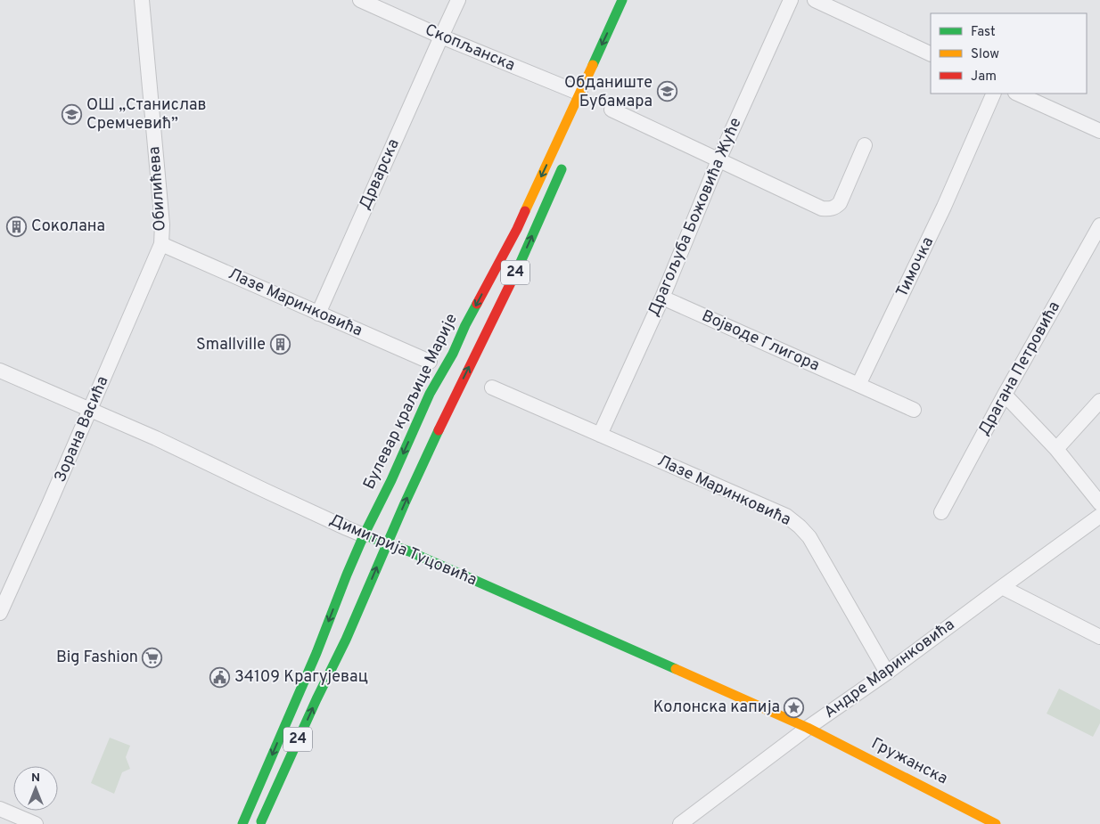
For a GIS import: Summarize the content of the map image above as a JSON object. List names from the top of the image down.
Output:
{
  "streets": {
    "main road": [
      "24",
      "Булевар краљице Марије",
      "Димитрија Туцовића",
      "Гружанска"
    ],
    "street": [
      "Скопљанска",
      "Дрварска",
      "Обилићева",
      "Драгољуба Божовића Жуће",
      "Тимочка",
      "Лазе Маринковића",
      "Војводе Глигора",
      "Драгана Петровића",
      "Зорана Васића",
      "Андре Маринковића"
    ]
  },
  "crossings": [
    ["Скопљанска", "Дрварска"],
    ["Скопљанска", "Булевар краљице Марије"],
    ["Дрварска", "Лазе Маринковића"],
    ["Обилићева", "Лазе Маринковића"],
    ["Обилићева", "Зорана Васића"],
    ["Драгољуба Божовића Жуће", "Лазе Маринковића"],
    ["Драгољуба Божовића Жуће", "Војводе Глигора"],
    ["Тимочка", "Војводе Глигора"],
    ["24", "Димитрија Туцовића"],
    ["Лазе Маринковића", "Зорана Васића"],
    ["Лазе Маринковића", "Андре Маринковића"],
    ["Булевар краљице Марије", "Димитрија Туцовића"],
    ["Зорана Васића", "Димитрија Туцовића"],
    ["Димитрија Туцовића", "Андре Маринковића"],
    ["Димитрија Туцовића", "Гружанска"],
    ["Андре Маринковића", "Гружанска"]
  ],
  "places": {
    "school or university": ["Обданиште Бубамара", "ОШ „Станислав Сремчевић”"],
    "building": ["Соколана", "Smallville"],
    "supermarket": ["Big Fashion"],
    "public building": ["34109 Крагујевац"],
    "place": ["Колонска капија"]
  },
  "legend": ["Fast", "Slow", "Jam"],
  "north": "top"
}
